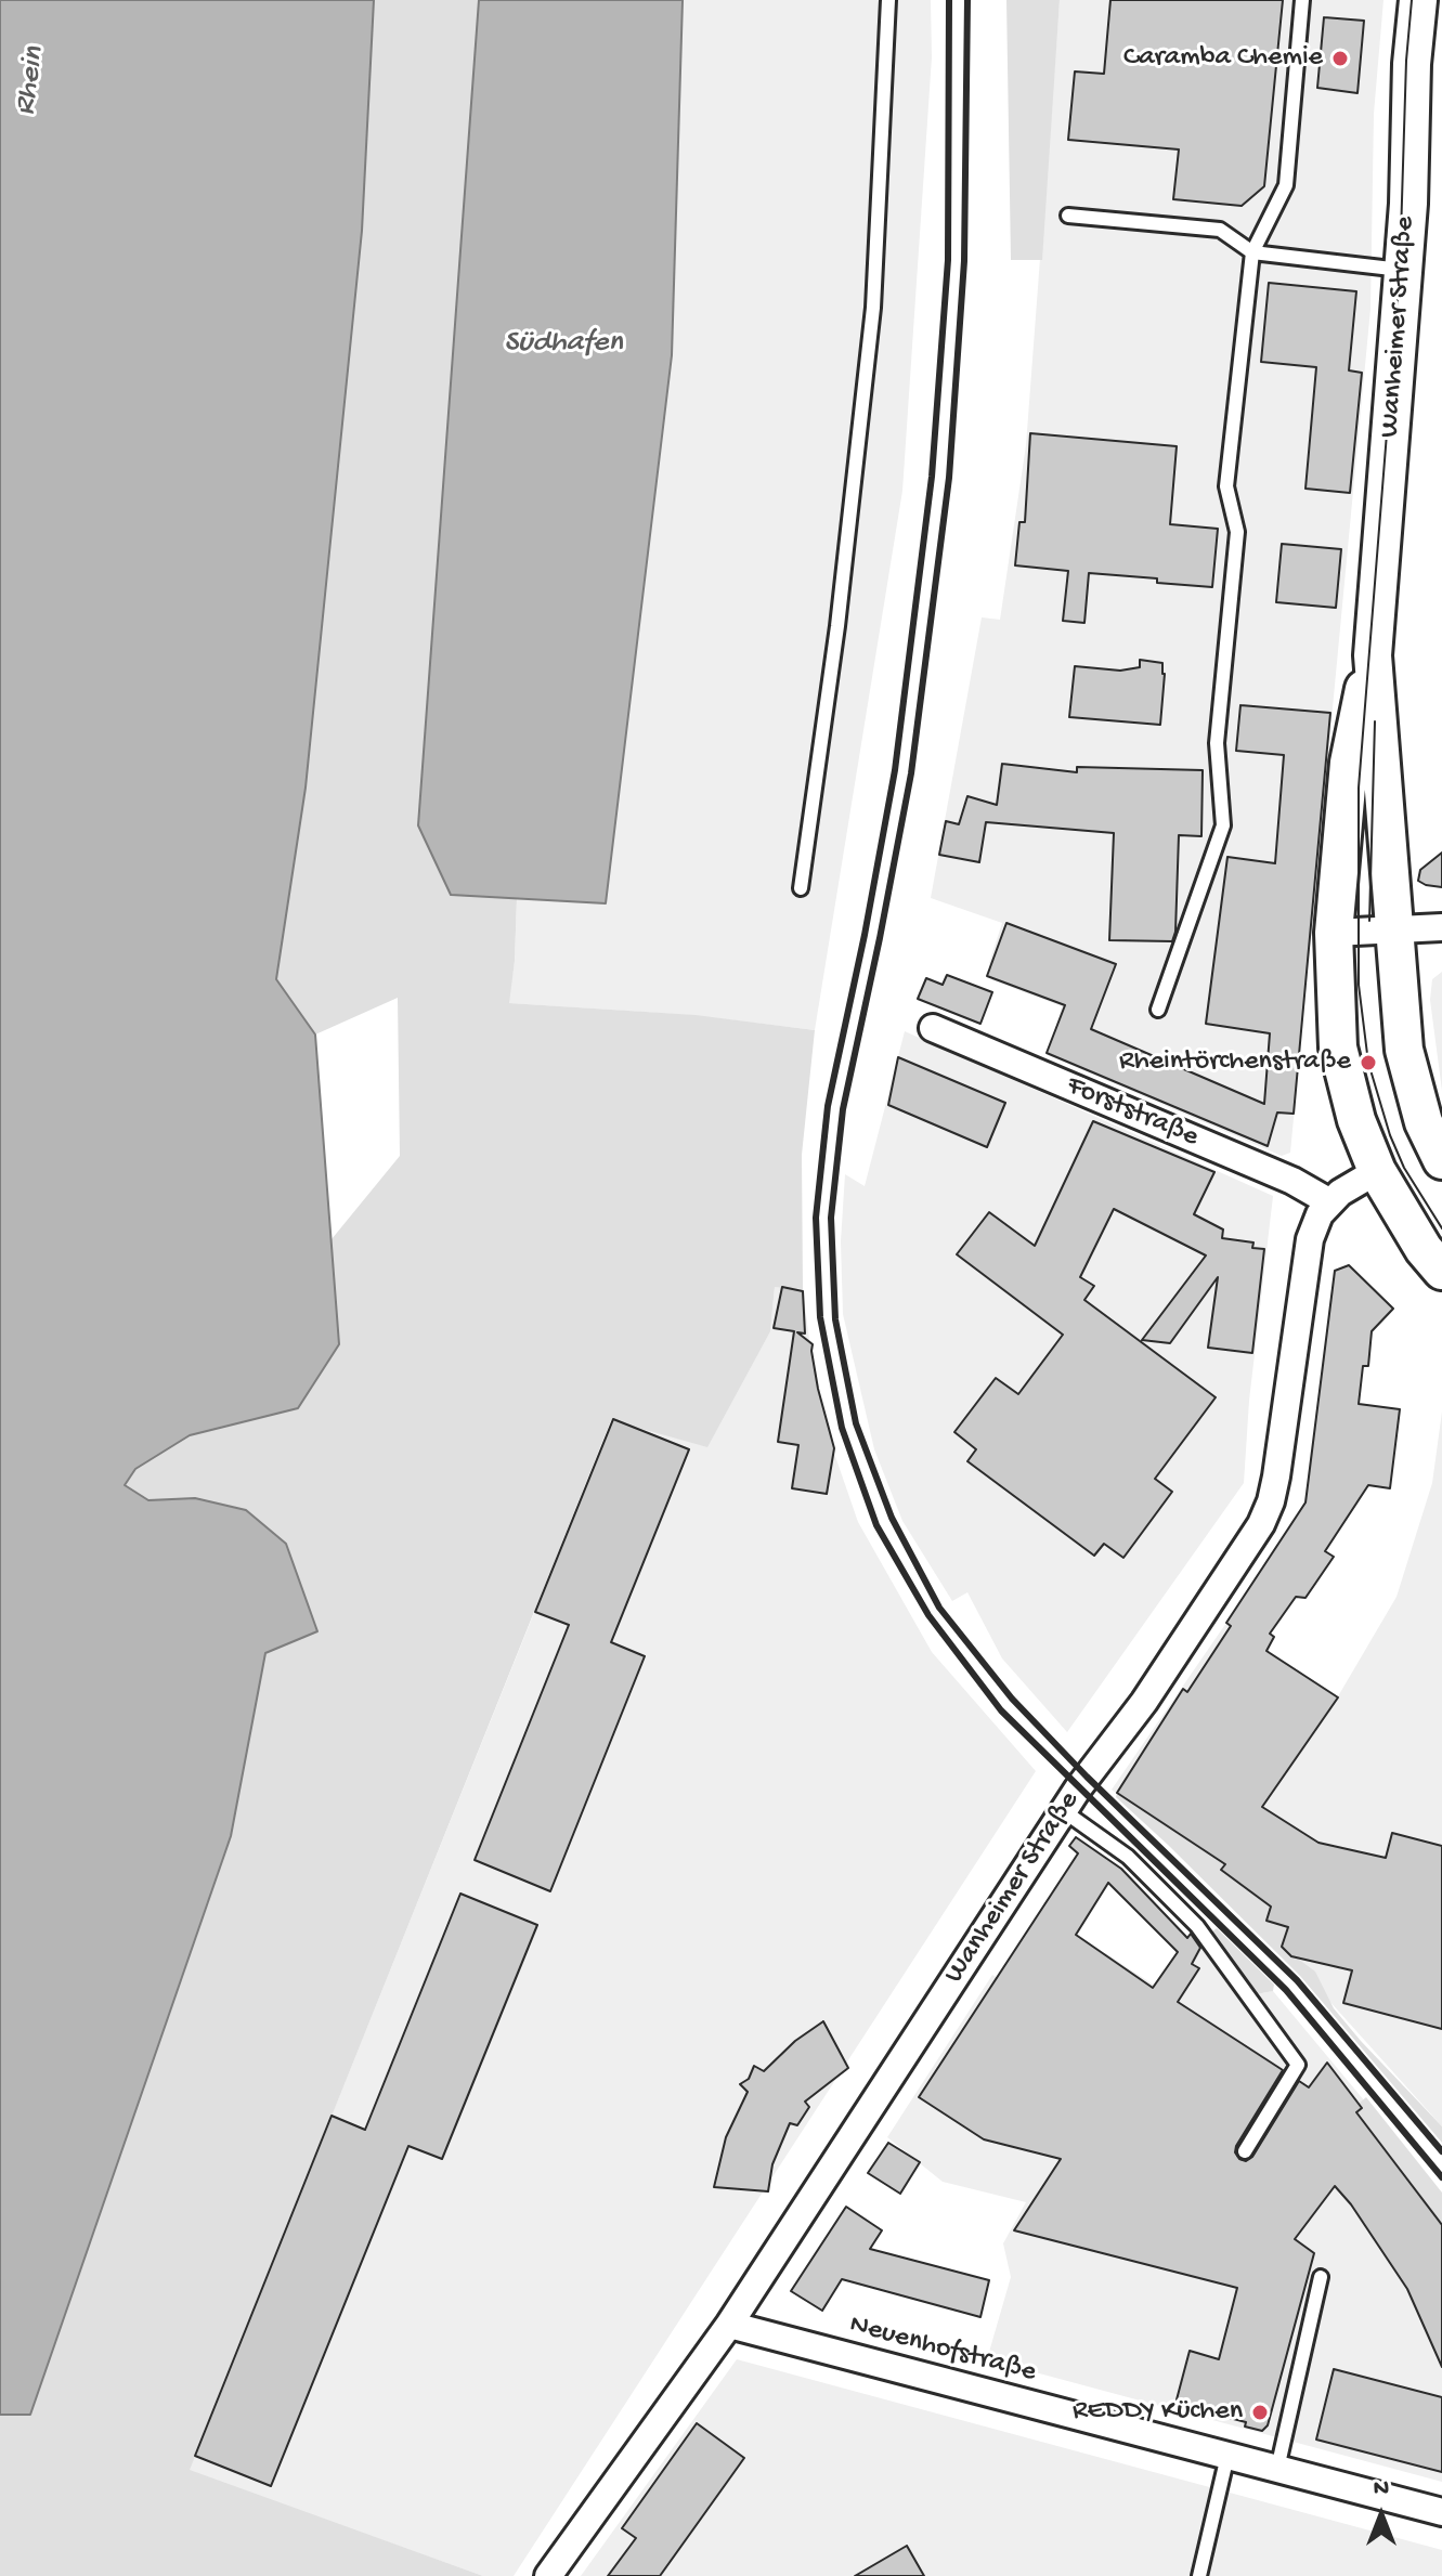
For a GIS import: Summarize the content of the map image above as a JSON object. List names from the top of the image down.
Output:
{
  "streets": {
    "street": ["Wanheimer Straße", "Forststraße", "Neuenhofstraße"]
  },
  "crossings": [
    ["Wanheimer Straße", "Forststraße"],
    ["Wanheimer Straße", "Neuenhofstraße"]
  ],
  "water": ["Rhein", "Südhafen"],
  "places": ["Caramba Chemie", "Rheintörchenstraße", "REDDY Küchen"],
  "north": "top"
}
